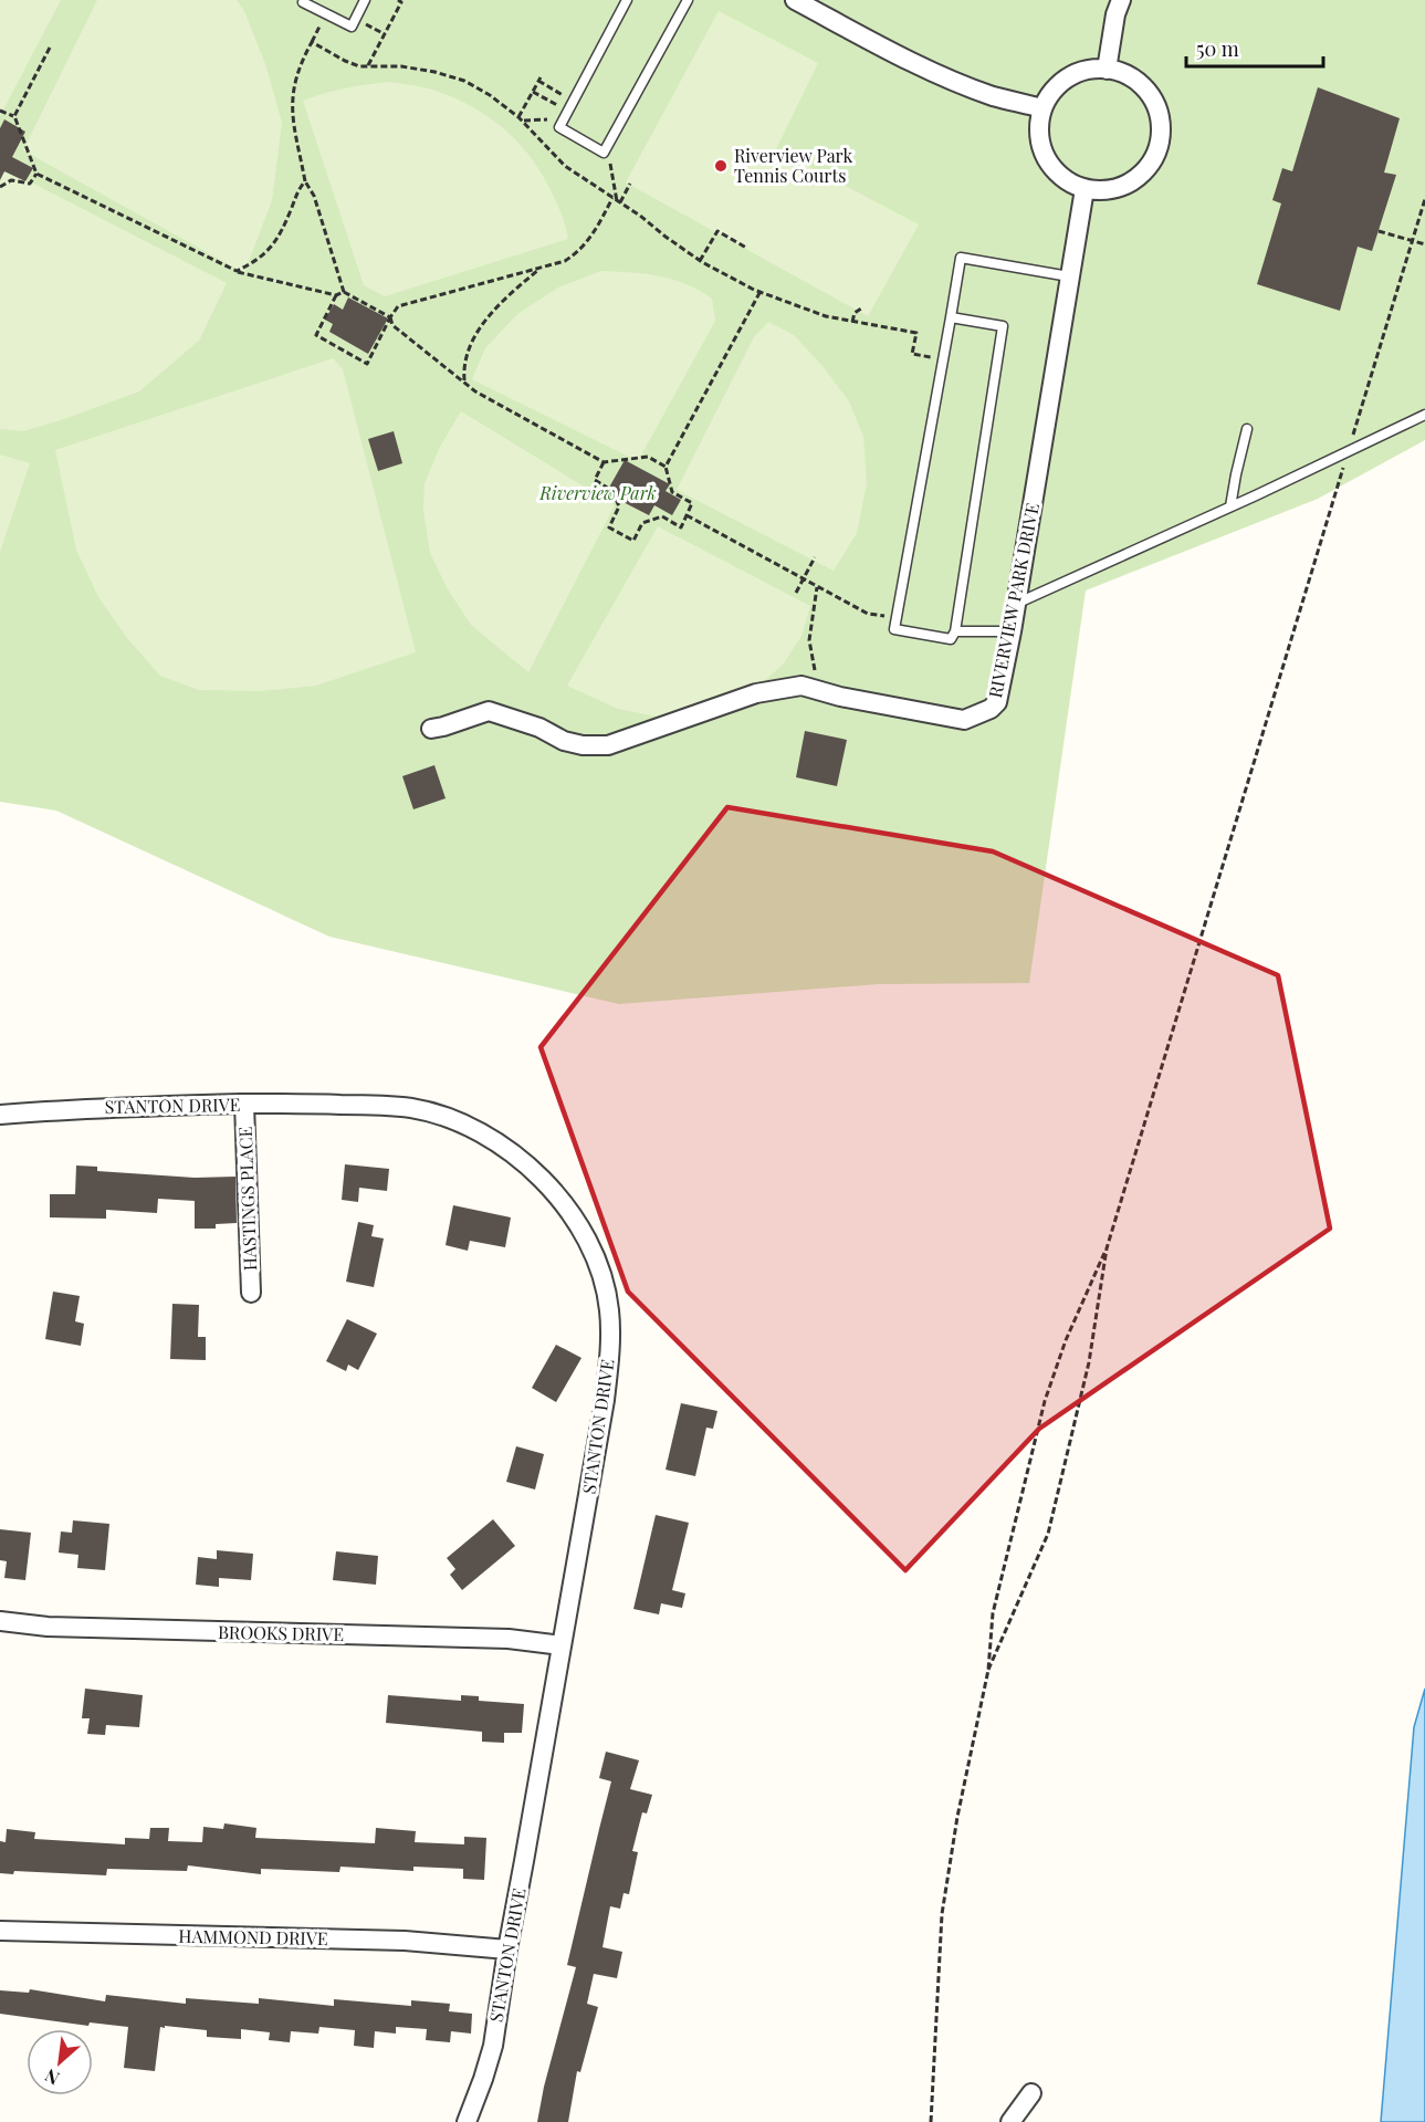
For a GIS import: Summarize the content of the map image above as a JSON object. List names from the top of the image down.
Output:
{
  "streets": {
    "street": [
      "RIVERVIEW PARK DRIVE",
      "STANTON DRIVE",
      "HASTINGS PLACE",
      "BROOKS DRIVE",
      "HAMMOND DRIVE"
    ]
  },
  "crossings": [
    ["STANTON DRIVE", "HASTINGS PLACE"],
    ["STANTON DRIVE", "BROOKS DRIVE"],
    ["STANTON DRIVE", "HAMMOND DRIVE"]
  ],
  "parks": ["Riverview Park"],
  "places": ["Riverview Park Tennis Courts"],
  "scale_bar": "50 m",
  "north": "bottom left"
}
